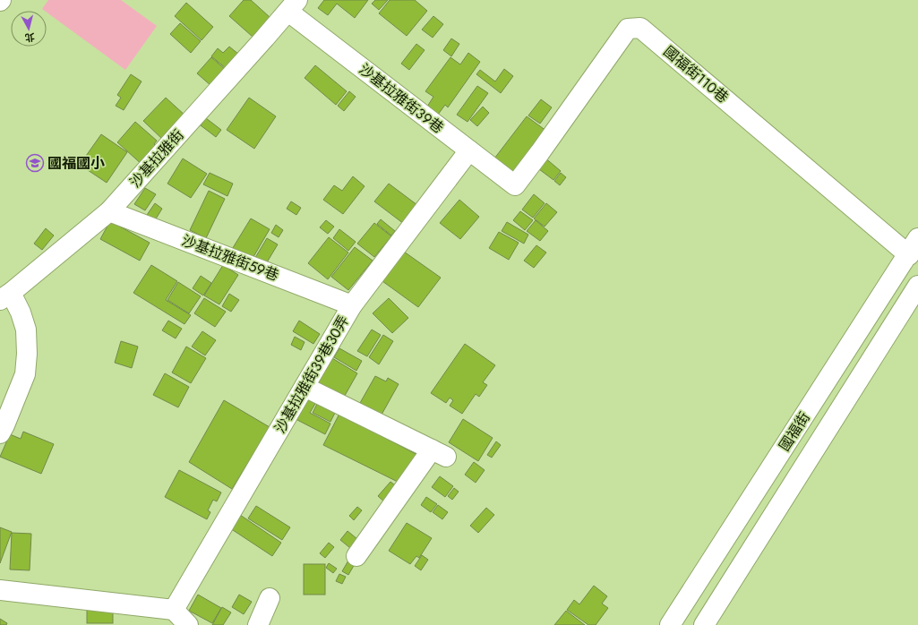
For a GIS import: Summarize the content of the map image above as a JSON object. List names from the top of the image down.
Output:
{
  "streets": {
    "street": [
      "國福街110巷",
      "沙基拉雅街39巷",
      "沙基拉雅街",
      "沙基拉雅街59巷",
      "沙基拉雅街39巷30弄",
      "國福街"
    ]
  },
  "crossings": [
    ["國福街110巷", "沙基拉雅街39巷"],
    ["國福街110巷", "國福街"],
    ["沙基拉雅街39巷", "沙基拉雅街"],
    ["沙基拉雅街39巷", "沙基拉雅街39巷30弄"],
    ["沙基拉雅街", "沙基拉雅街59巷"],
    ["沙基拉雅街59巷", "沙基拉雅街39巷30弄"]
  ],
  "places": {
    "school or university": ["國福國小"]
  },
  "north": "bottom"
}
